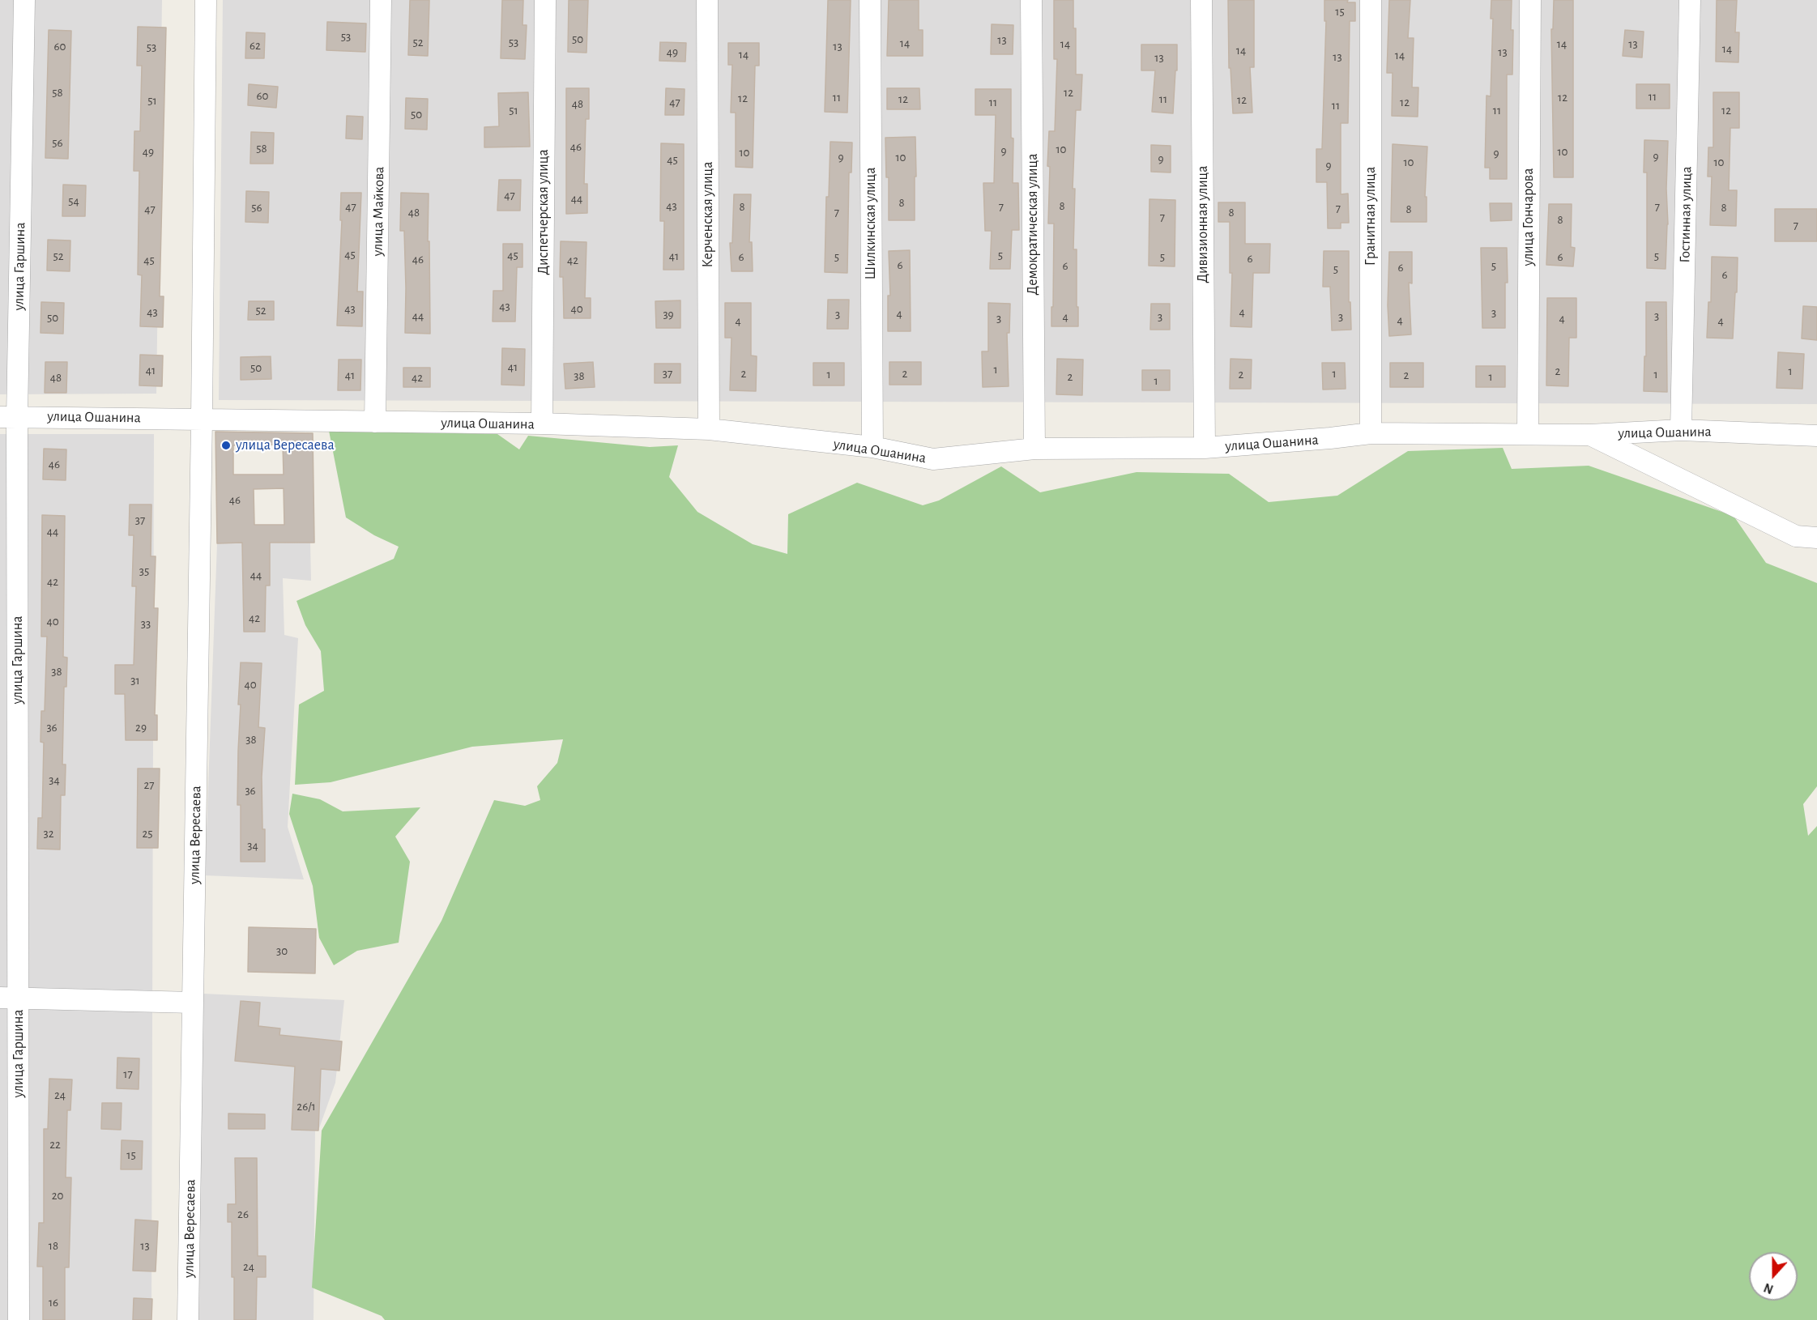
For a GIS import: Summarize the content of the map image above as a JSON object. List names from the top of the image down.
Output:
{
  "streets": {
    "street": [
      "улица Майкова",
      "Диспетчерская улица",
      "Керченская улица",
      "Гостинная улица",
      "Гранитная улица",
      "улица Гончарова",
      "Шилкинская улица",
      "Демократическая улица",
      "Дивизионная улица",
      "улица Гаршина",
      "улица Ошанина",
      "улица Вересаева"
    ]
  },
  "crossings": [
    ["улица Майкова", "улица Ошанина"],
    ["Диспетчерская улица", "улица Ошанина"],
    ["Керченская улица", "улица Ошанина"],
    ["Гостинная улица", "улица Ошанина"],
    ["Гранитная улица", "улица Ошанина"],
    ["улица Гончарова", "улица Ошанина"],
    ["Шилкинская улица", "улица Ошанина"],
    ["Демократическая улица", "улица Ошанина"],
    ["Дивизионная улица", "улица Ошанина"],
    ["улица Гаршина", "улица Ошанина"],
    ["улица Ошанина", "улица Вересаева"]
  ],
  "places": ["улица Вересаева"],
  "house_numbers": [
    "15",
    "53",
    "50",
    "13",
    "52",
    "53",
    "14",
    "14",
    "14",
    "13",
    "62",
    "60",
    "13",
    "53",
    "14",
    "14",
    "49",
    "13",
    "14",
    "14",
    "13",
    "13",
    "58",
    "12",
    "60",
    "11",
    "11",
    "12",
    "12",
    "12",
    "11",
    "12",
    "51",
    "47",
    "11",
    "12",
    "48",
    "11",
    "51",
    "11",
    "12",
    "50",
    "56",
    "46",
    "58",
    "10",
    "9",
    "49",
    "10",
    "10",
    "9",
    "9",
    "9",
    "10",
    "9",
    "45",
    "10",
    "10",
    "9",
    "47",
    "44",
    "54",
    "8",
    "43",
    "8",
    "47",
    "8",
    "7",
    "7",
    "56",
    "8",
    "7",
    "47",
    "8",
    "48",
    "7",
    "8",
    "7",
    "8",
    "7",
    "45",
    "45",
    "5",
    "52",
    "41",
    "5",
    "6",
    "5",
    "5",
    "6",
    "6",
    "46",
    "45",
    "42",
    "6",
    "6",
    "5",
    "6",
    "5",
    "6",
    "43",
    "43",
    "40",
    "52",
    "43",
    "4",
    "3",
    "4",
    "39",
    "3",
    "44",
    "3",
    "4",
    "3",
    "3",
    "50",
    "3",
    "4",
    "4",
    "4",
    "4",
    "41",
    "50",
    "1",
    "41",
    "2",
    "1",
    "37",
    "2",
    "2",
    "1",
    "1",
    "2",
    "1",
    "41",
    "2",
    "38",
    "2",
    "1",
    "48",
    "42",
    "1",
    "46",
    "46",
    "37",
    "44",
    "35",
    "44",
    "42",
    "42",
    "40",
    "33",
    "38",
    "31",
    "40",
    "36",
    "29",
    "38",
    "34",
    "27",
    "36",
    "32",
    "25",
    "34",
    "30",
    "17",
    "24",
    "26/1",
    "22",
    "15",
    "20",
    "26",
    "18",
    "13",
    "24",
    "16"
  ],
  "north": "bottom"
}
